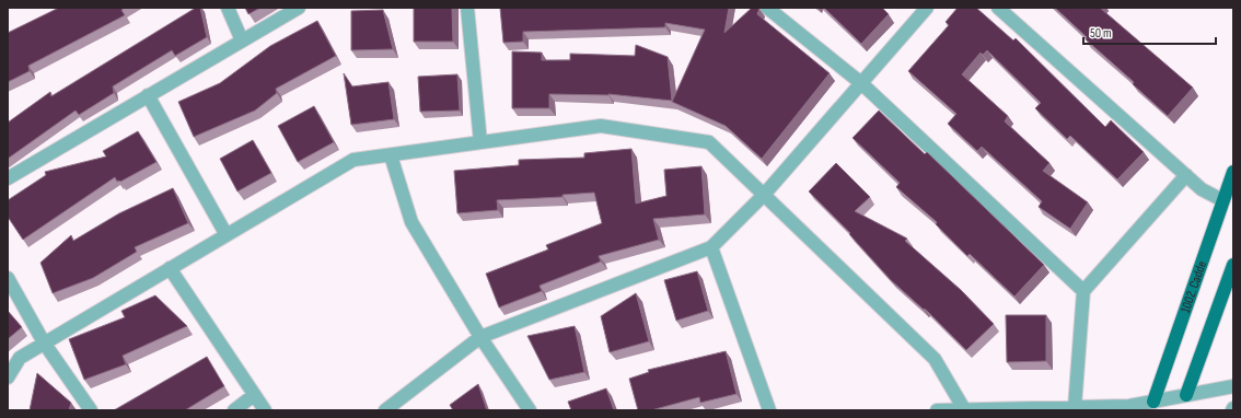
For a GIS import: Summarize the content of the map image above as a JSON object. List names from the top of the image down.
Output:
{
  "streets": {
    "main road": ["1002. Cadde"]
  },
  "scale_bar": "50 m"
}
